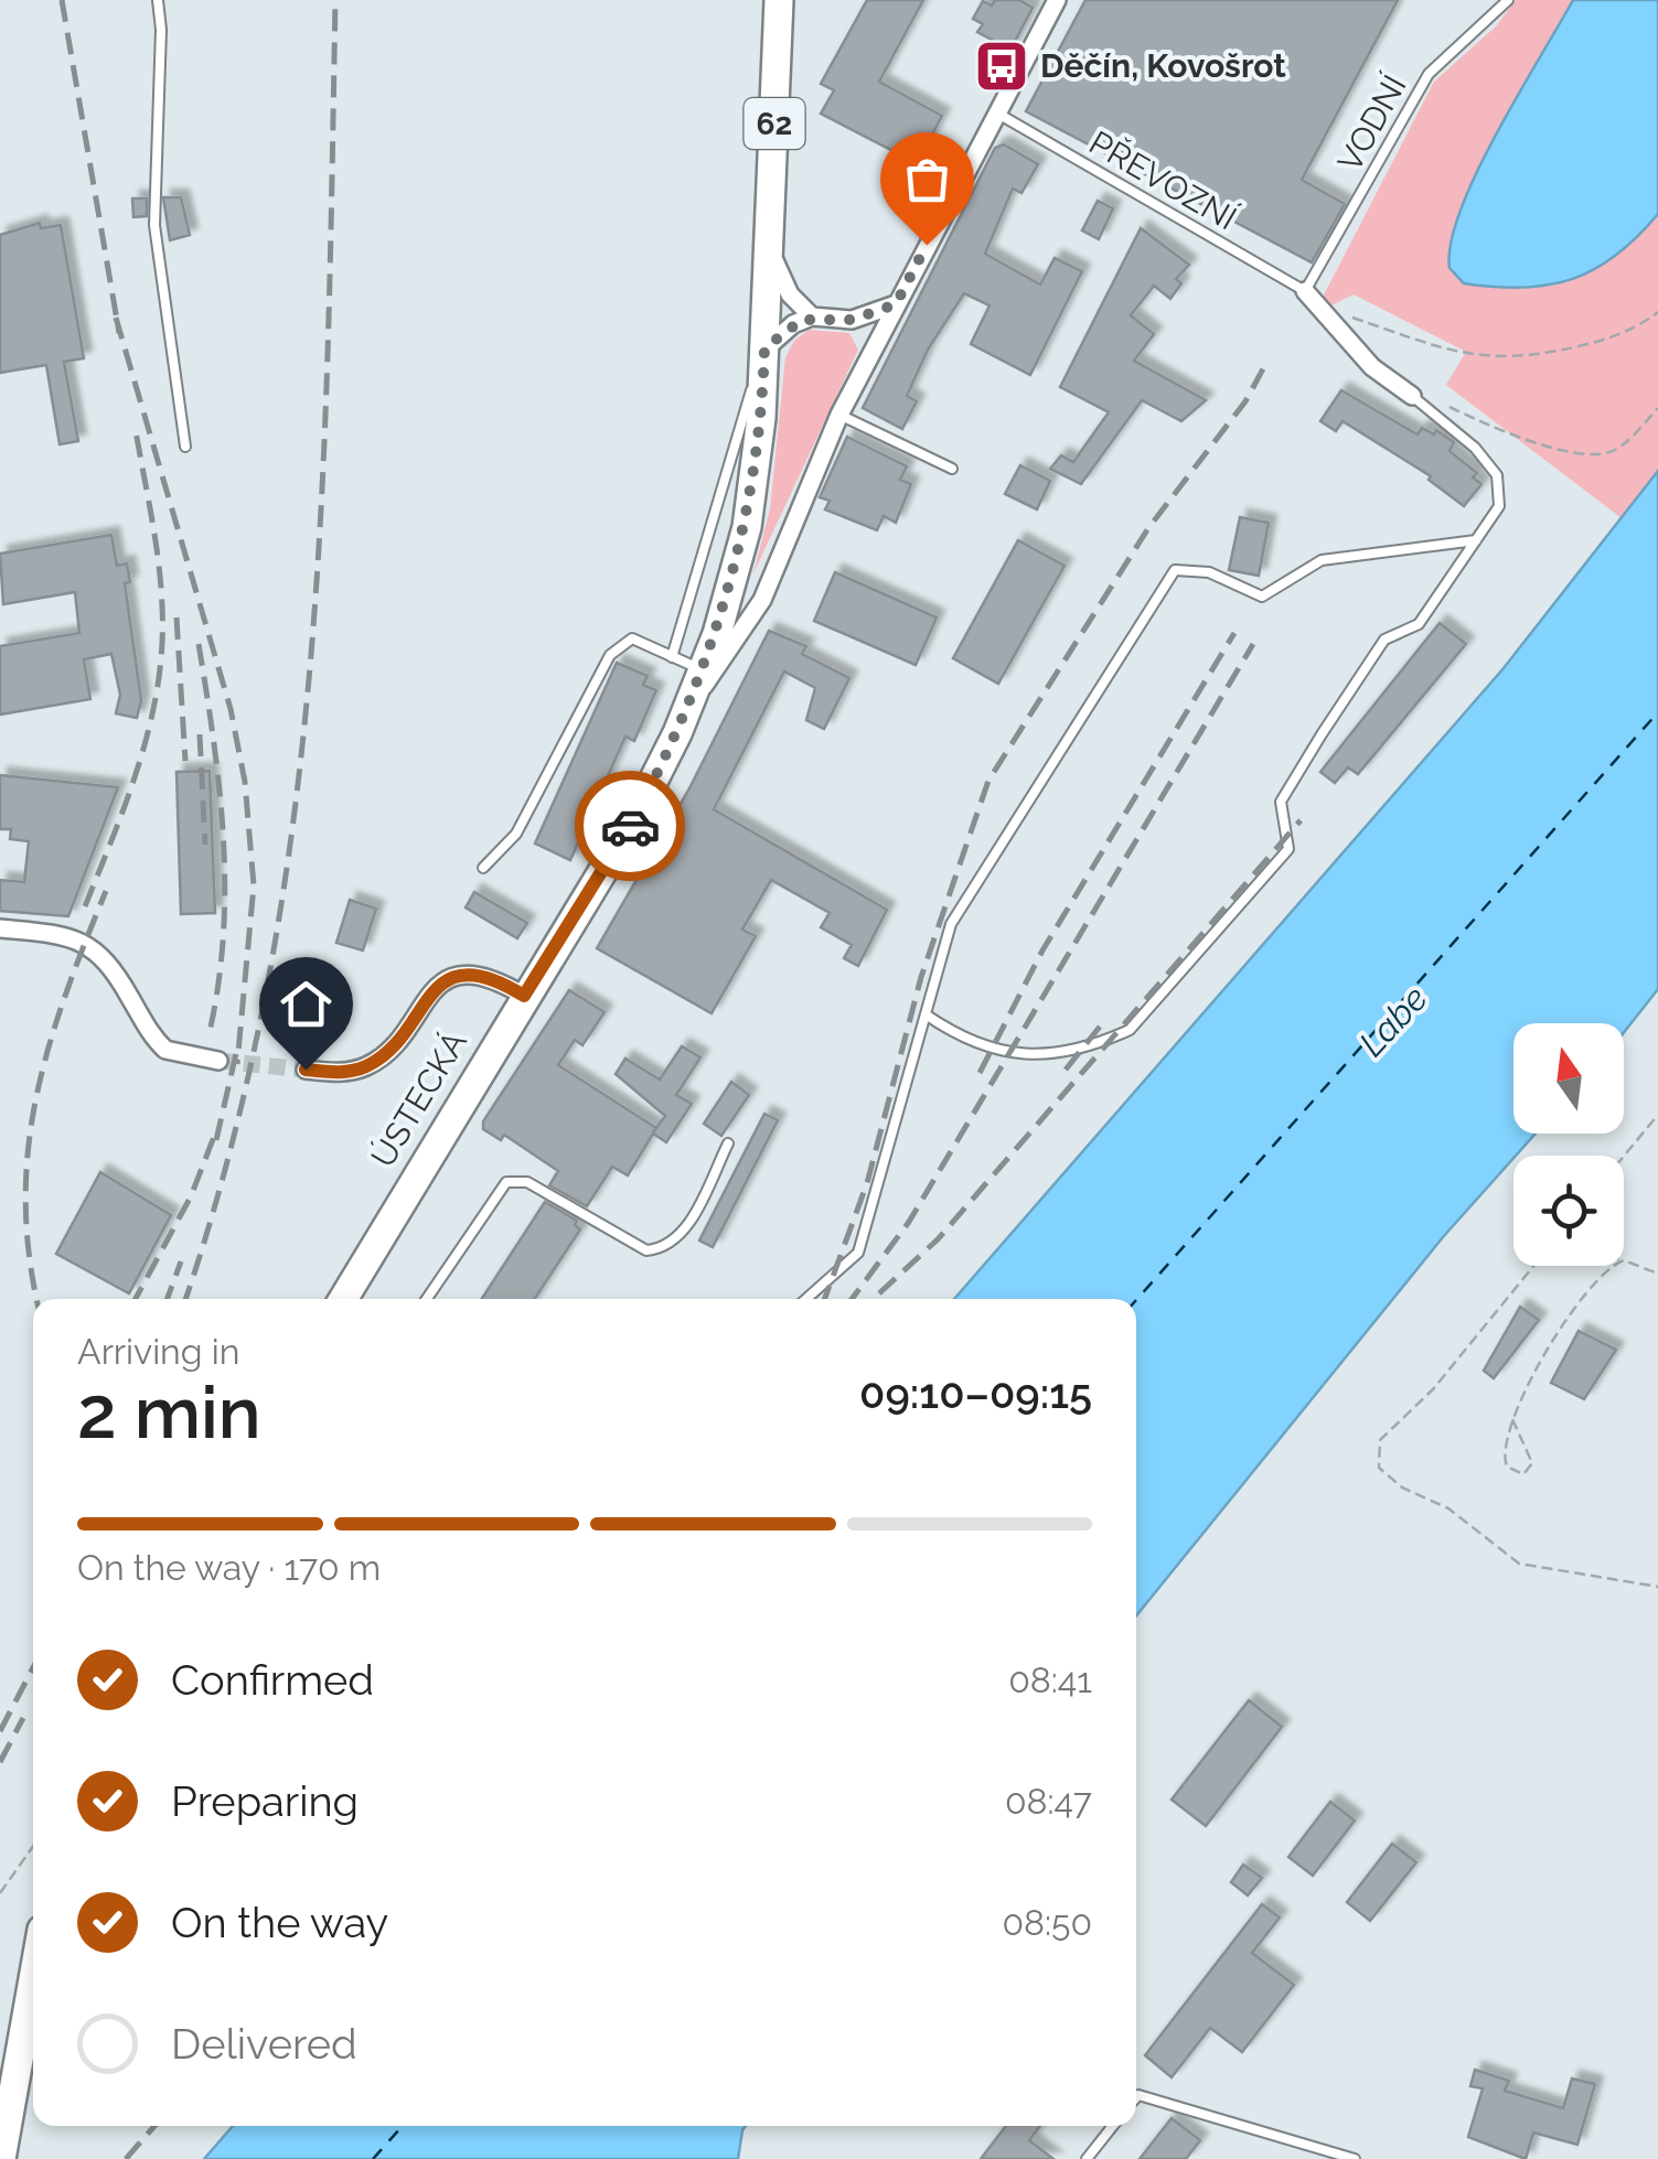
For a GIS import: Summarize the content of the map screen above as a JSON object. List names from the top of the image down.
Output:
{
  "streets": {
    "main road": ["62", "ÚSTECKÁ"],
    "lane": ["VODNÍ", "PŘEVOZNÍ"]
  },
  "crossings": [
    ["62", "ÚSTECKÁ"],
    ["VODNÍ", "PŘEVOZNÍ"],
    ["PŘEVOZNÍ", "ÚSTECKÁ"]
  ],
  "water": ["Labe"],
  "places": {
    "bus stop": ["Děčín, Kovošrot"]
  },
  "north": "top",
  "page": {
    "heading": ["2 min", "Arriving in", "09:10–09:15"],
    "bar": "On the way · 170 m",
    "list": [
      ["Confirmed", "08:41"],
      ["Preparing", "08:47"],
      ["On the way", "08:50"],
      "Delivered"
    ]
  }
}
